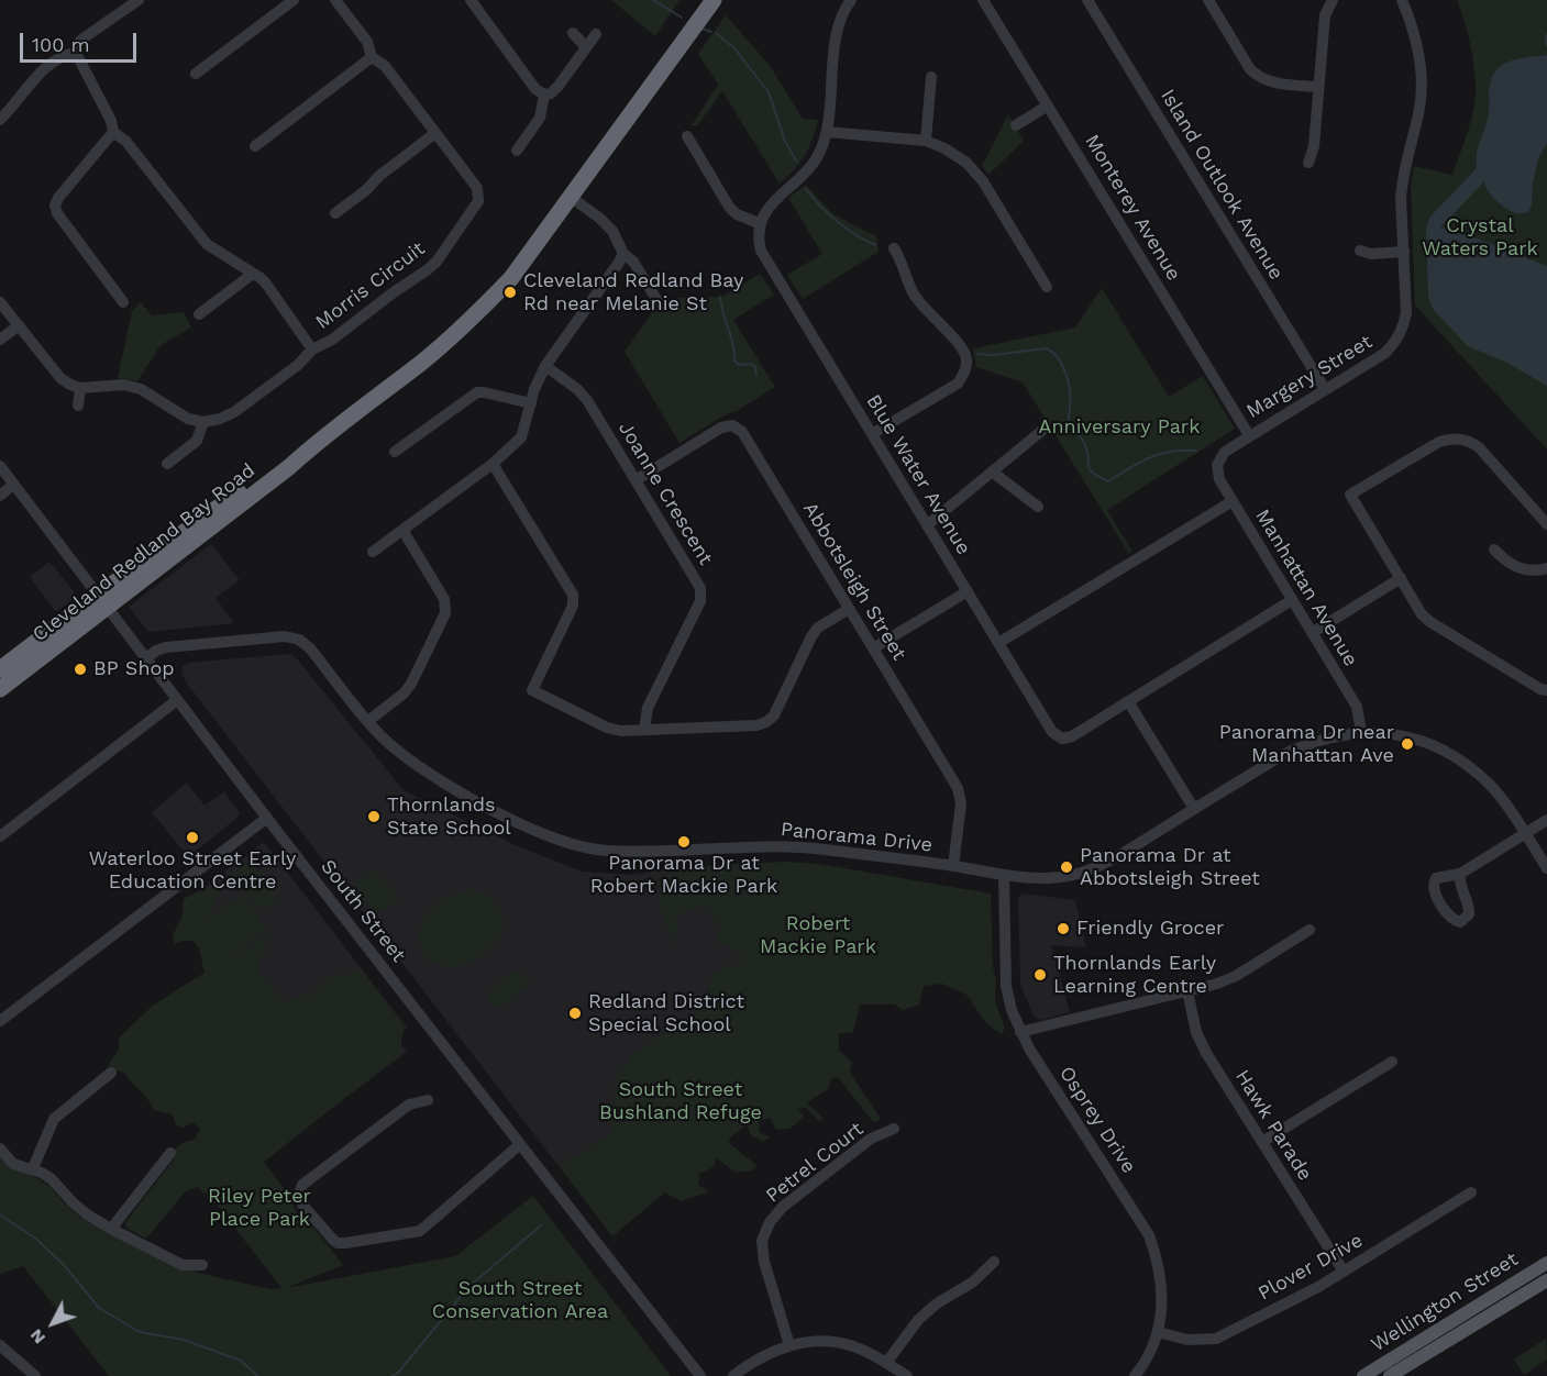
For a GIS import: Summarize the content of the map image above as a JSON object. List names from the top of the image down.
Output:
{
  "streets": {
    "highway": ["Cleveland Redland Bay Road"],
    "main road": ["Wellington Street"],
    "street": [
      "Island Outlook Avenue",
      "Monterey Avenue",
      "Morris Circuit",
      "Margery Street",
      "Blue Water Avenue",
      "Joanne Crescent",
      "Abbotsleigh Street",
      "Manhattan Avenue",
      "Panorama Drive",
      "South Street",
      "Osprey Drive",
      "Hawk Parade",
      "Petrel Court",
      "Plover Drive"
    ]
  },
  "crossings": [
    ["Island Outlook Avenue", "Margery Street"],
    ["Monterey Avenue", "Margery Street"],
    ["Margery Street", "Manhattan Avenue"],
    ["Joanne Crescent", "Abbotsleigh Street"],
    ["Cleveland Redland Bay Road", "South Street"],
    ["Abbotsleigh Street", "Panorama Drive"],
    ["Manhattan Avenue", "Panorama Drive"],
    ["Panorama Drive", "South Street"],
    ["Panorama Drive", "Osprey Drive"],
    ["Osprey Drive", "Plover Drive"],
    ["Hawk Parade", "Plover Drive"]
  ],
  "parks": [
    "Crystal Waters Park",
    "Anniversary Park",
    "Robert Mackie Park",
    "South Street Bushland Refuge",
    "Riley Peter Place Park",
    "South Street Conservation Area"
  ],
  "places": [
    "Cleveland Redland Bay Rd near Melanie St",
    "BP Shop",
    "Panorama Dr near Manhattan Ave",
    "Thornlands State School",
    "Waterloo Street Early Education Centre",
    "Panorama Dr at Robert Mackie Park",
    "Panorama Dr at Abbotsleigh Street",
    "Friendly Grocer",
    "Thornlands Early Learning Centre",
    "Redland District Special School"
  ],
  "scale_bar": "100 m",
  "north": "bottom left"
}
